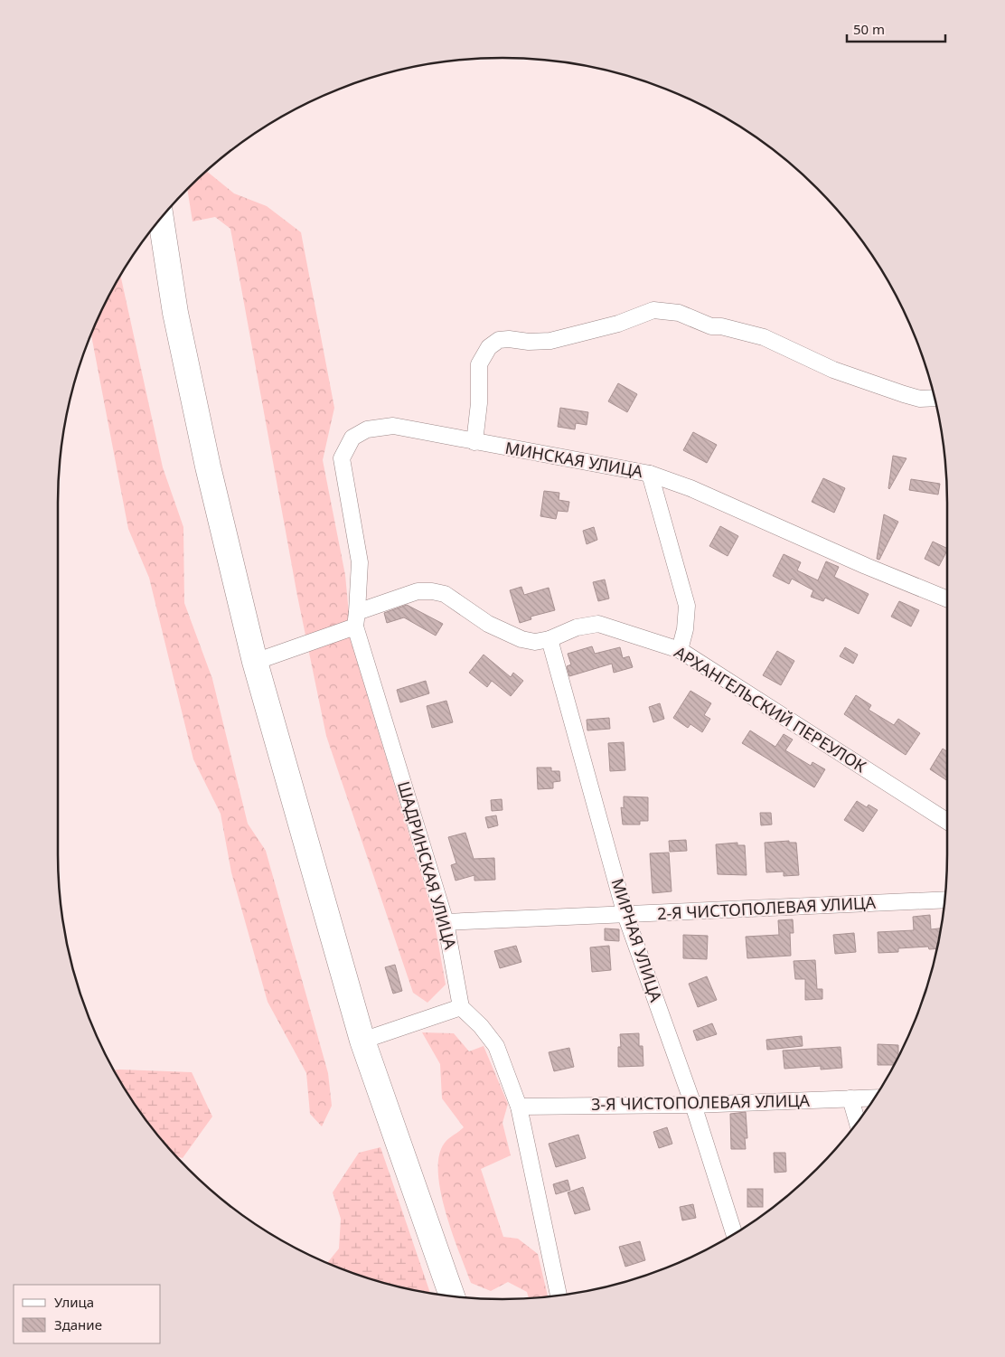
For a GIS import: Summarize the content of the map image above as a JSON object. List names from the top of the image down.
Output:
{
  "streets": {
    "street": [
      "МИНСКАЯ УЛИЦА",
      "АРХАНГЕЛЬСКИЙ ПЕРЕУЛОК",
      "ШАДРИНСКАЯ УЛИЦА",
      "2-Я ЧИСТОПОЛЕВАЯ УЛИЦА",
      "МИРНАЯ УЛИЦА",
      "3-Я ЧИСТОПОЛЕВАЯ УЛИЦА"
    ]
  },
  "crossings": [
    ["МИНСКАЯ УЛИЦА", "ШАДРИНСКАЯ УЛИЦА"],
    ["АРХАНГЕЛЬСКИЙ ПЕРЕУЛОК", "МИРНАЯ УЛИЦА"],
    ["ШАДРИНСКАЯ УЛИЦА", "2-Я ЧИСТОПОЛЕВАЯ УЛИЦА"],
    ["2-Я ЧИСТОПОЛЕВАЯ УЛИЦА", "МИРНАЯ УЛИЦА"],
    ["МИРНАЯ УЛИЦА", "3-Я ЧИСТОПОЛЕВАЯ УЛИЦА"]
  ],
  "legend": ["Улица", "Здание"],
  "scale_bar": "50 m"
}
